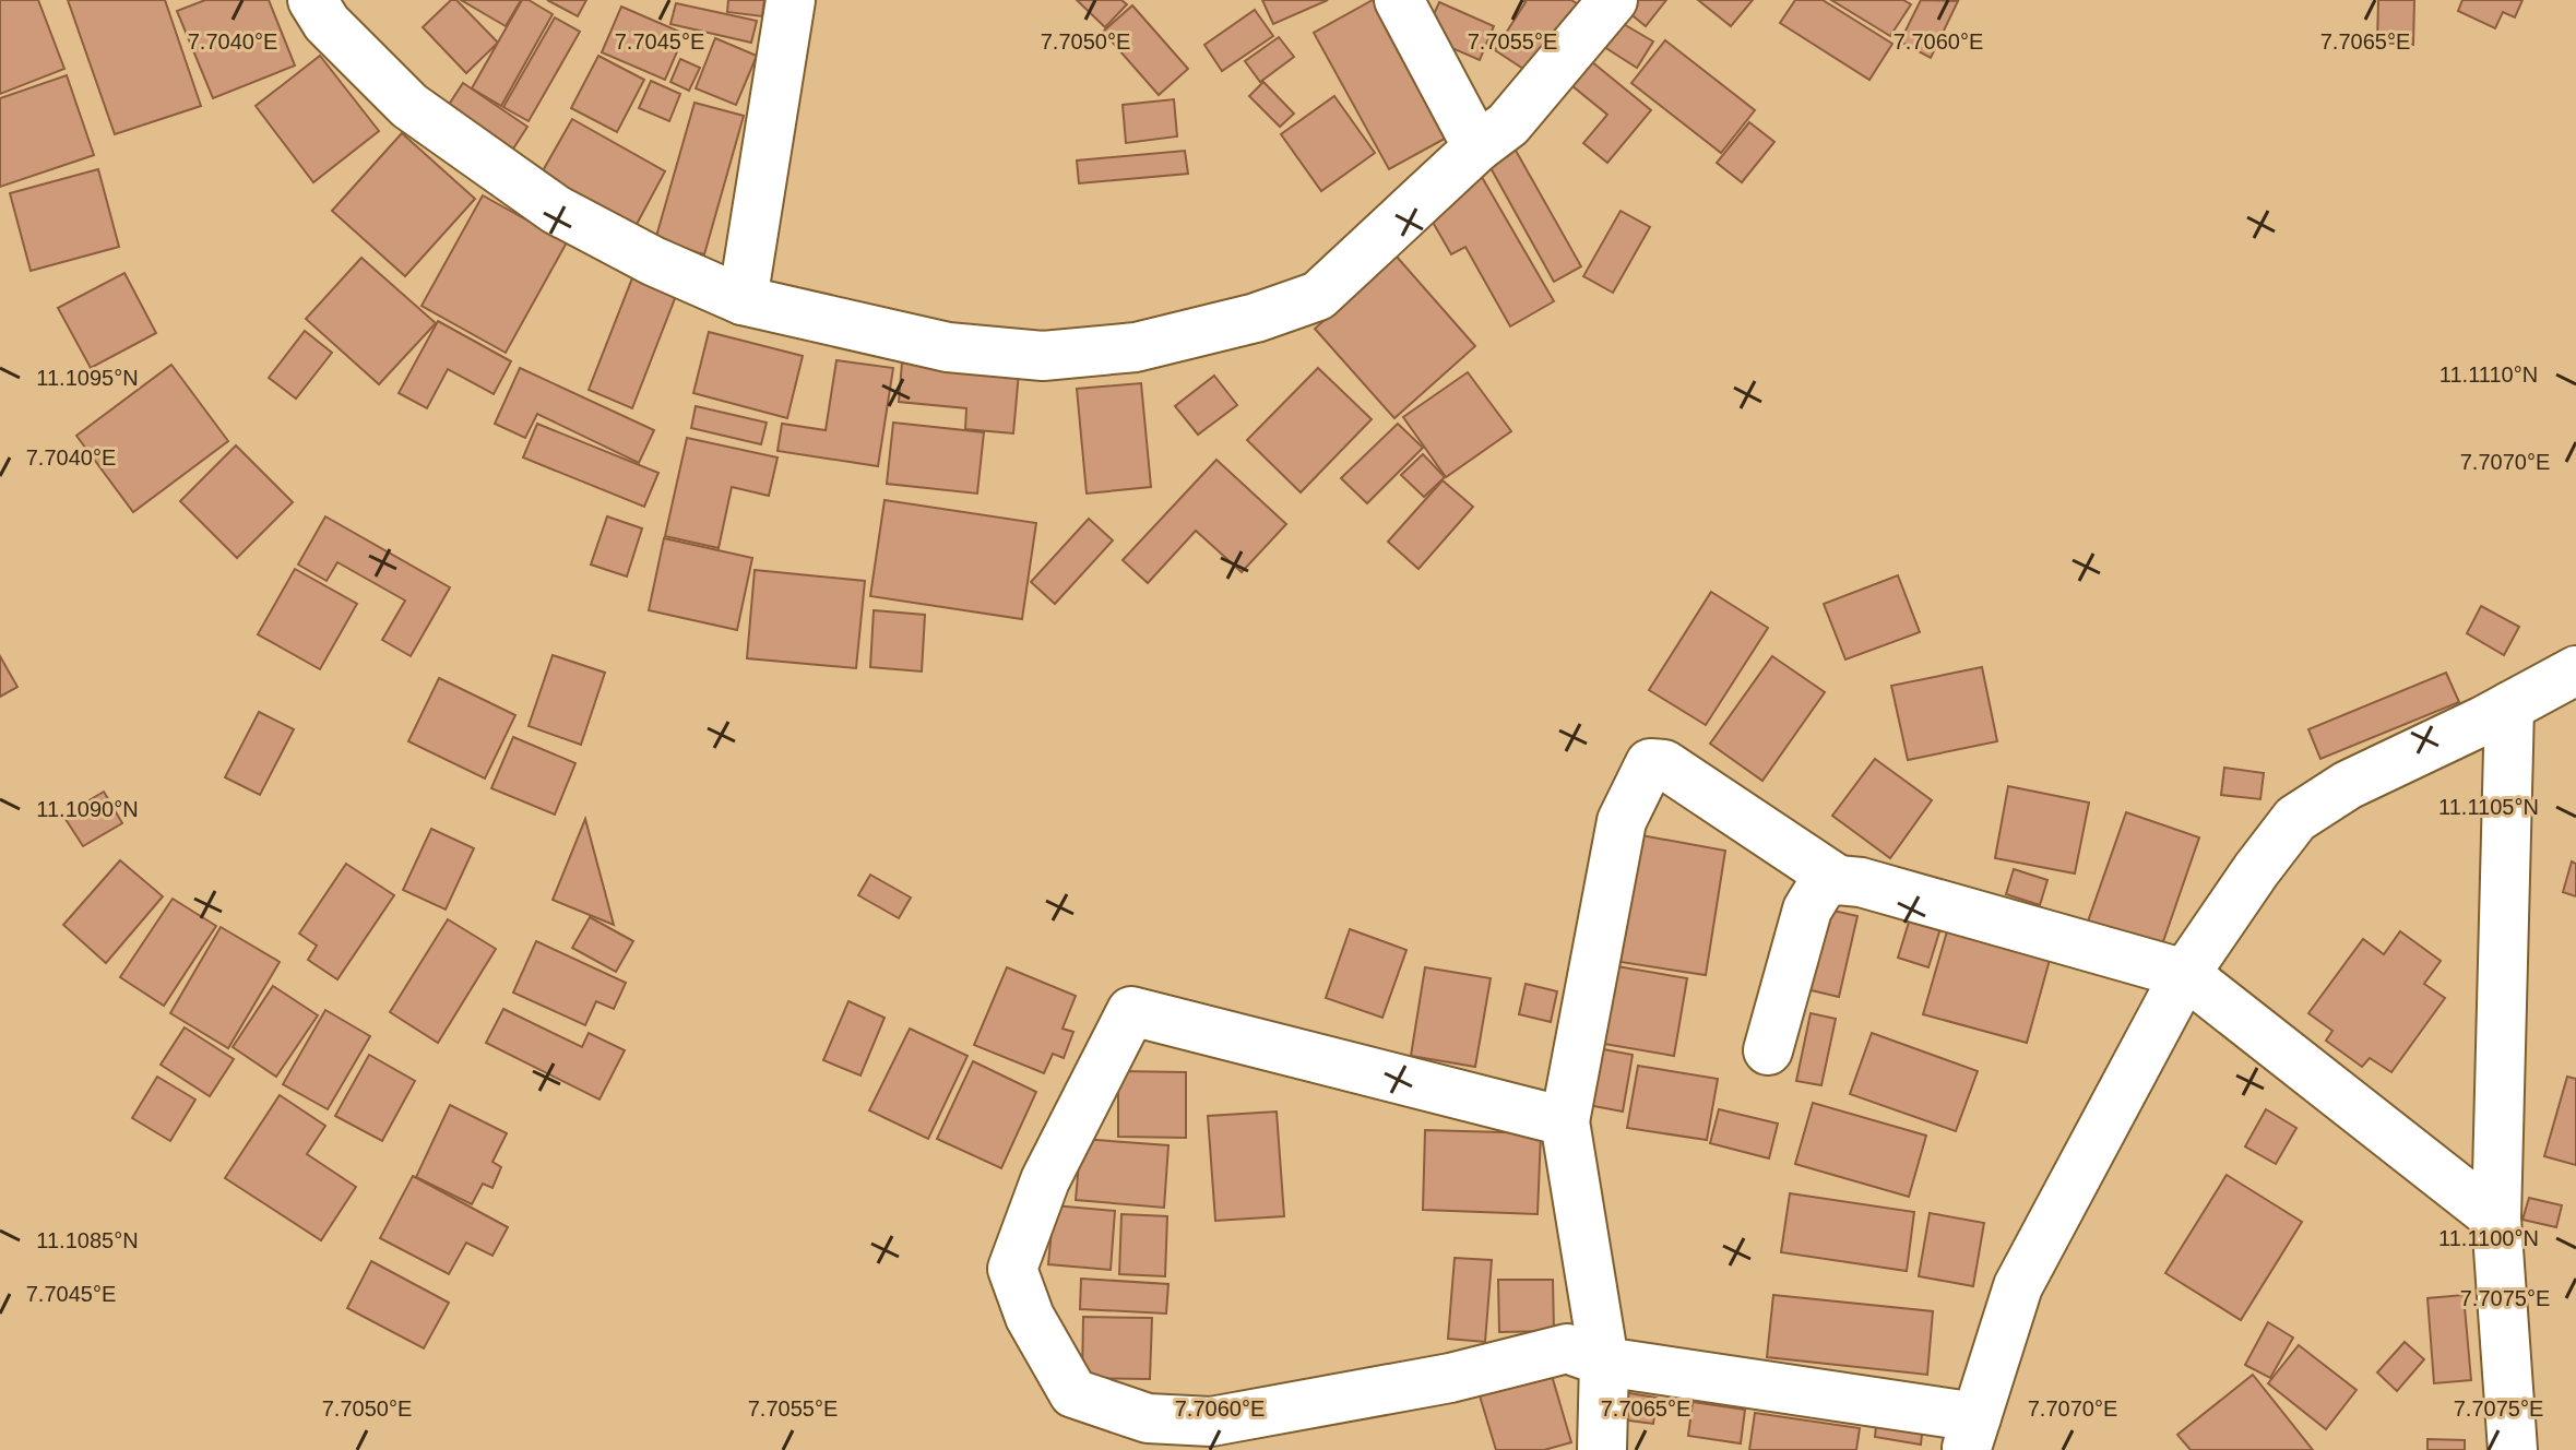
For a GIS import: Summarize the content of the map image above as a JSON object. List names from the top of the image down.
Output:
{
  "coordinates": [
    "7.7040°E",
    "7.7045°E",
    "7.7050°E",
    "7.7055°E",
    "7.7060°E",
    "7.7065°E",
    "11.1110°N",
    "11.1095°N",
    "7.7070°E",
    "11.1105°N",
    "11.1090°N",
    "11.1100°N",
    "11.1085°N",
    "7.7075°E"
  ]
}
